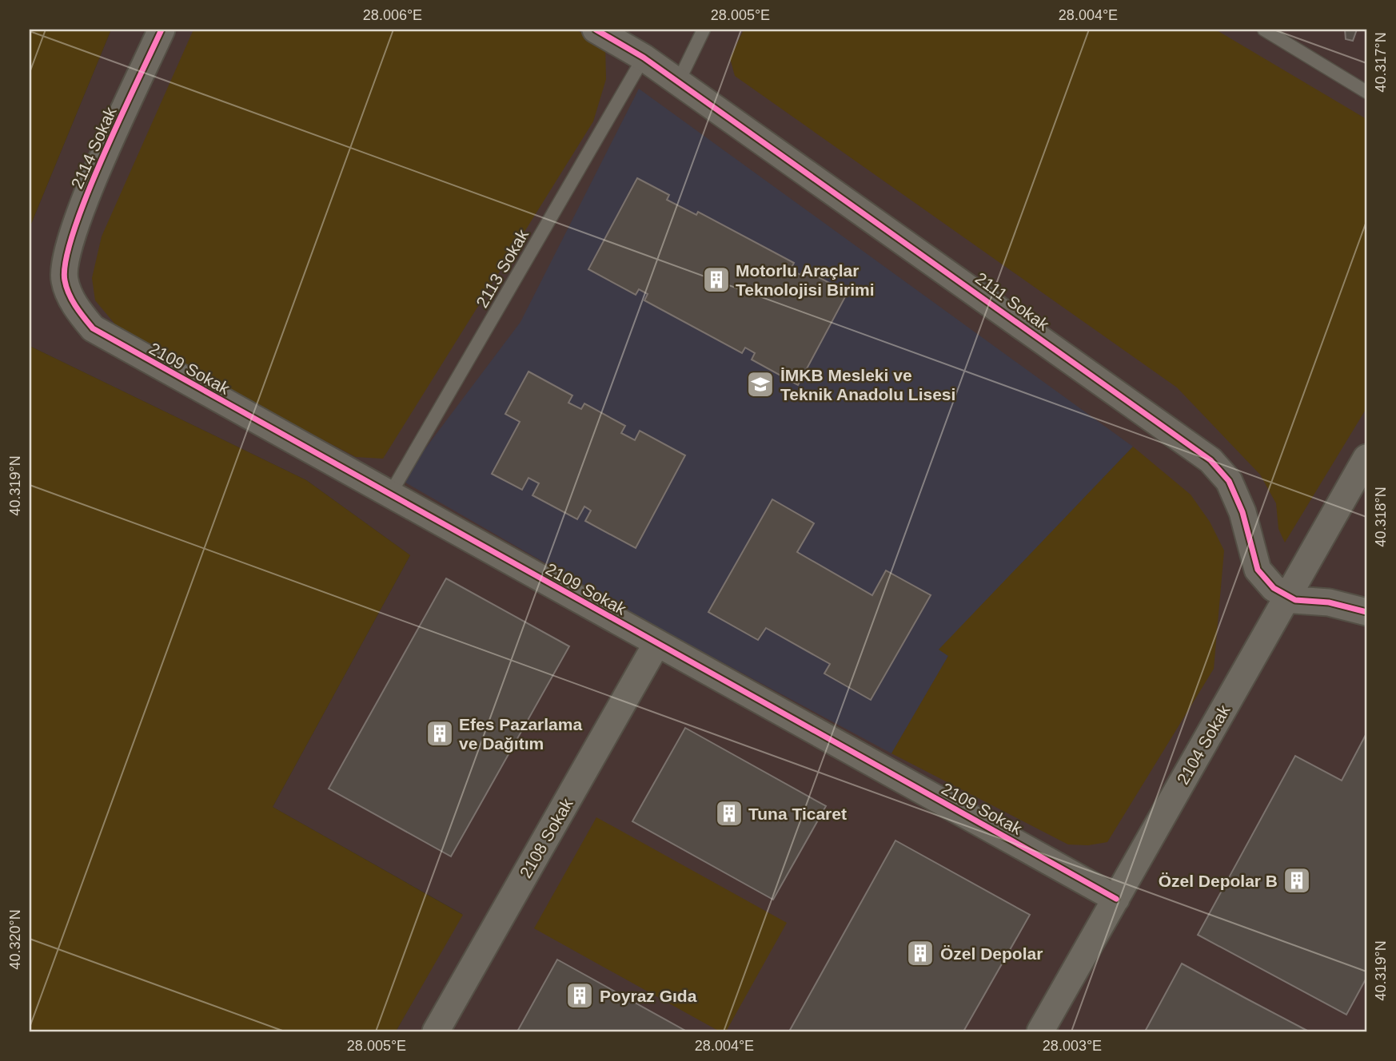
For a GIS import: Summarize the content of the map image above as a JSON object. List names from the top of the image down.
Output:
{
  "streets": {
    "street": [
      "2114 Sokak",
      "2111 Sokak",
      "2109 Sokak",
      "2104 Sokak",
      "2108 Sokak"
    ],
    "lane": ["2113 Sokak"]
  },
  "crossings": [
    ["2114 Sokak", "2109 Sokak"],
    ["2113 Sokak", "2111 Sokak"],
    ["2113 Sokak", "2109 Sokak"],
    ["2111 Sokak", "2104 Sokak"],
    ["2109 Sokak", "2104 Sokak"],
    ["2109 Sokak", "2108 Sokak"]
  ],
  "places": {
    "building": [
      "Motorlu Araçlar Teknolojisi Birimi",
      "Efes Pazarlama ve Dağıtım",
      "Tuna Ticaret",
      "Özel Depolar B",
      "Özel Depolar",
      "Poyraz Gıda"
    ],
    "school or university": ["İMKB Mesleki ve Teknik Anadolu Lisesi"]
  },
  "coordinates": [
    "28.006°E",
    "28.005°E",
    "28.004°E",
    "40.317°N",
    "40.319°N",
    "40.318°N",
    "40.320°N",
    "28.003°E"
  ]
}
